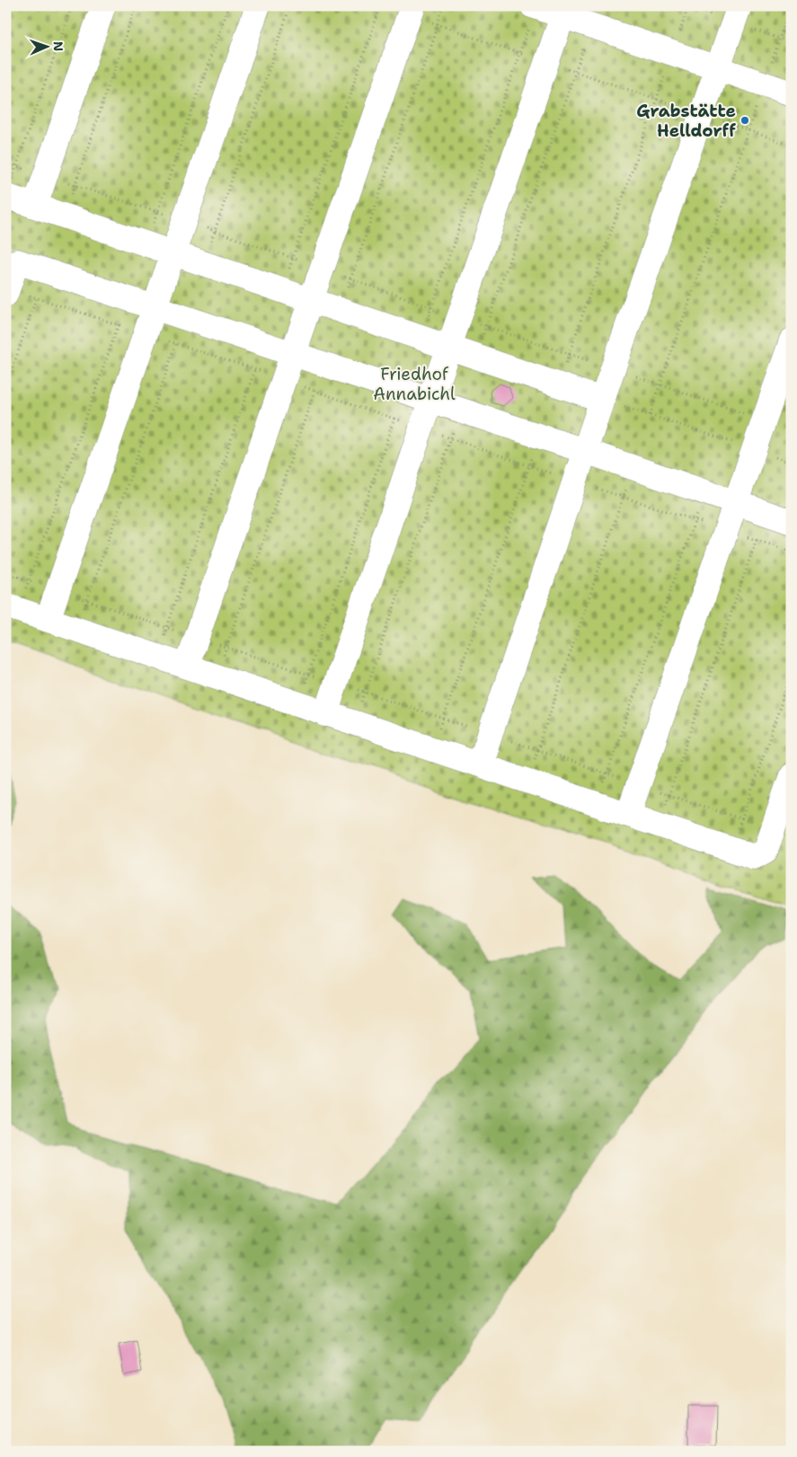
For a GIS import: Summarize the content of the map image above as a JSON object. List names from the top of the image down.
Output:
{
  "parks": ["Friedhof Annabichl"],
  "places": ["Grabstätte Helldorff"],
  "north": "right"
}
